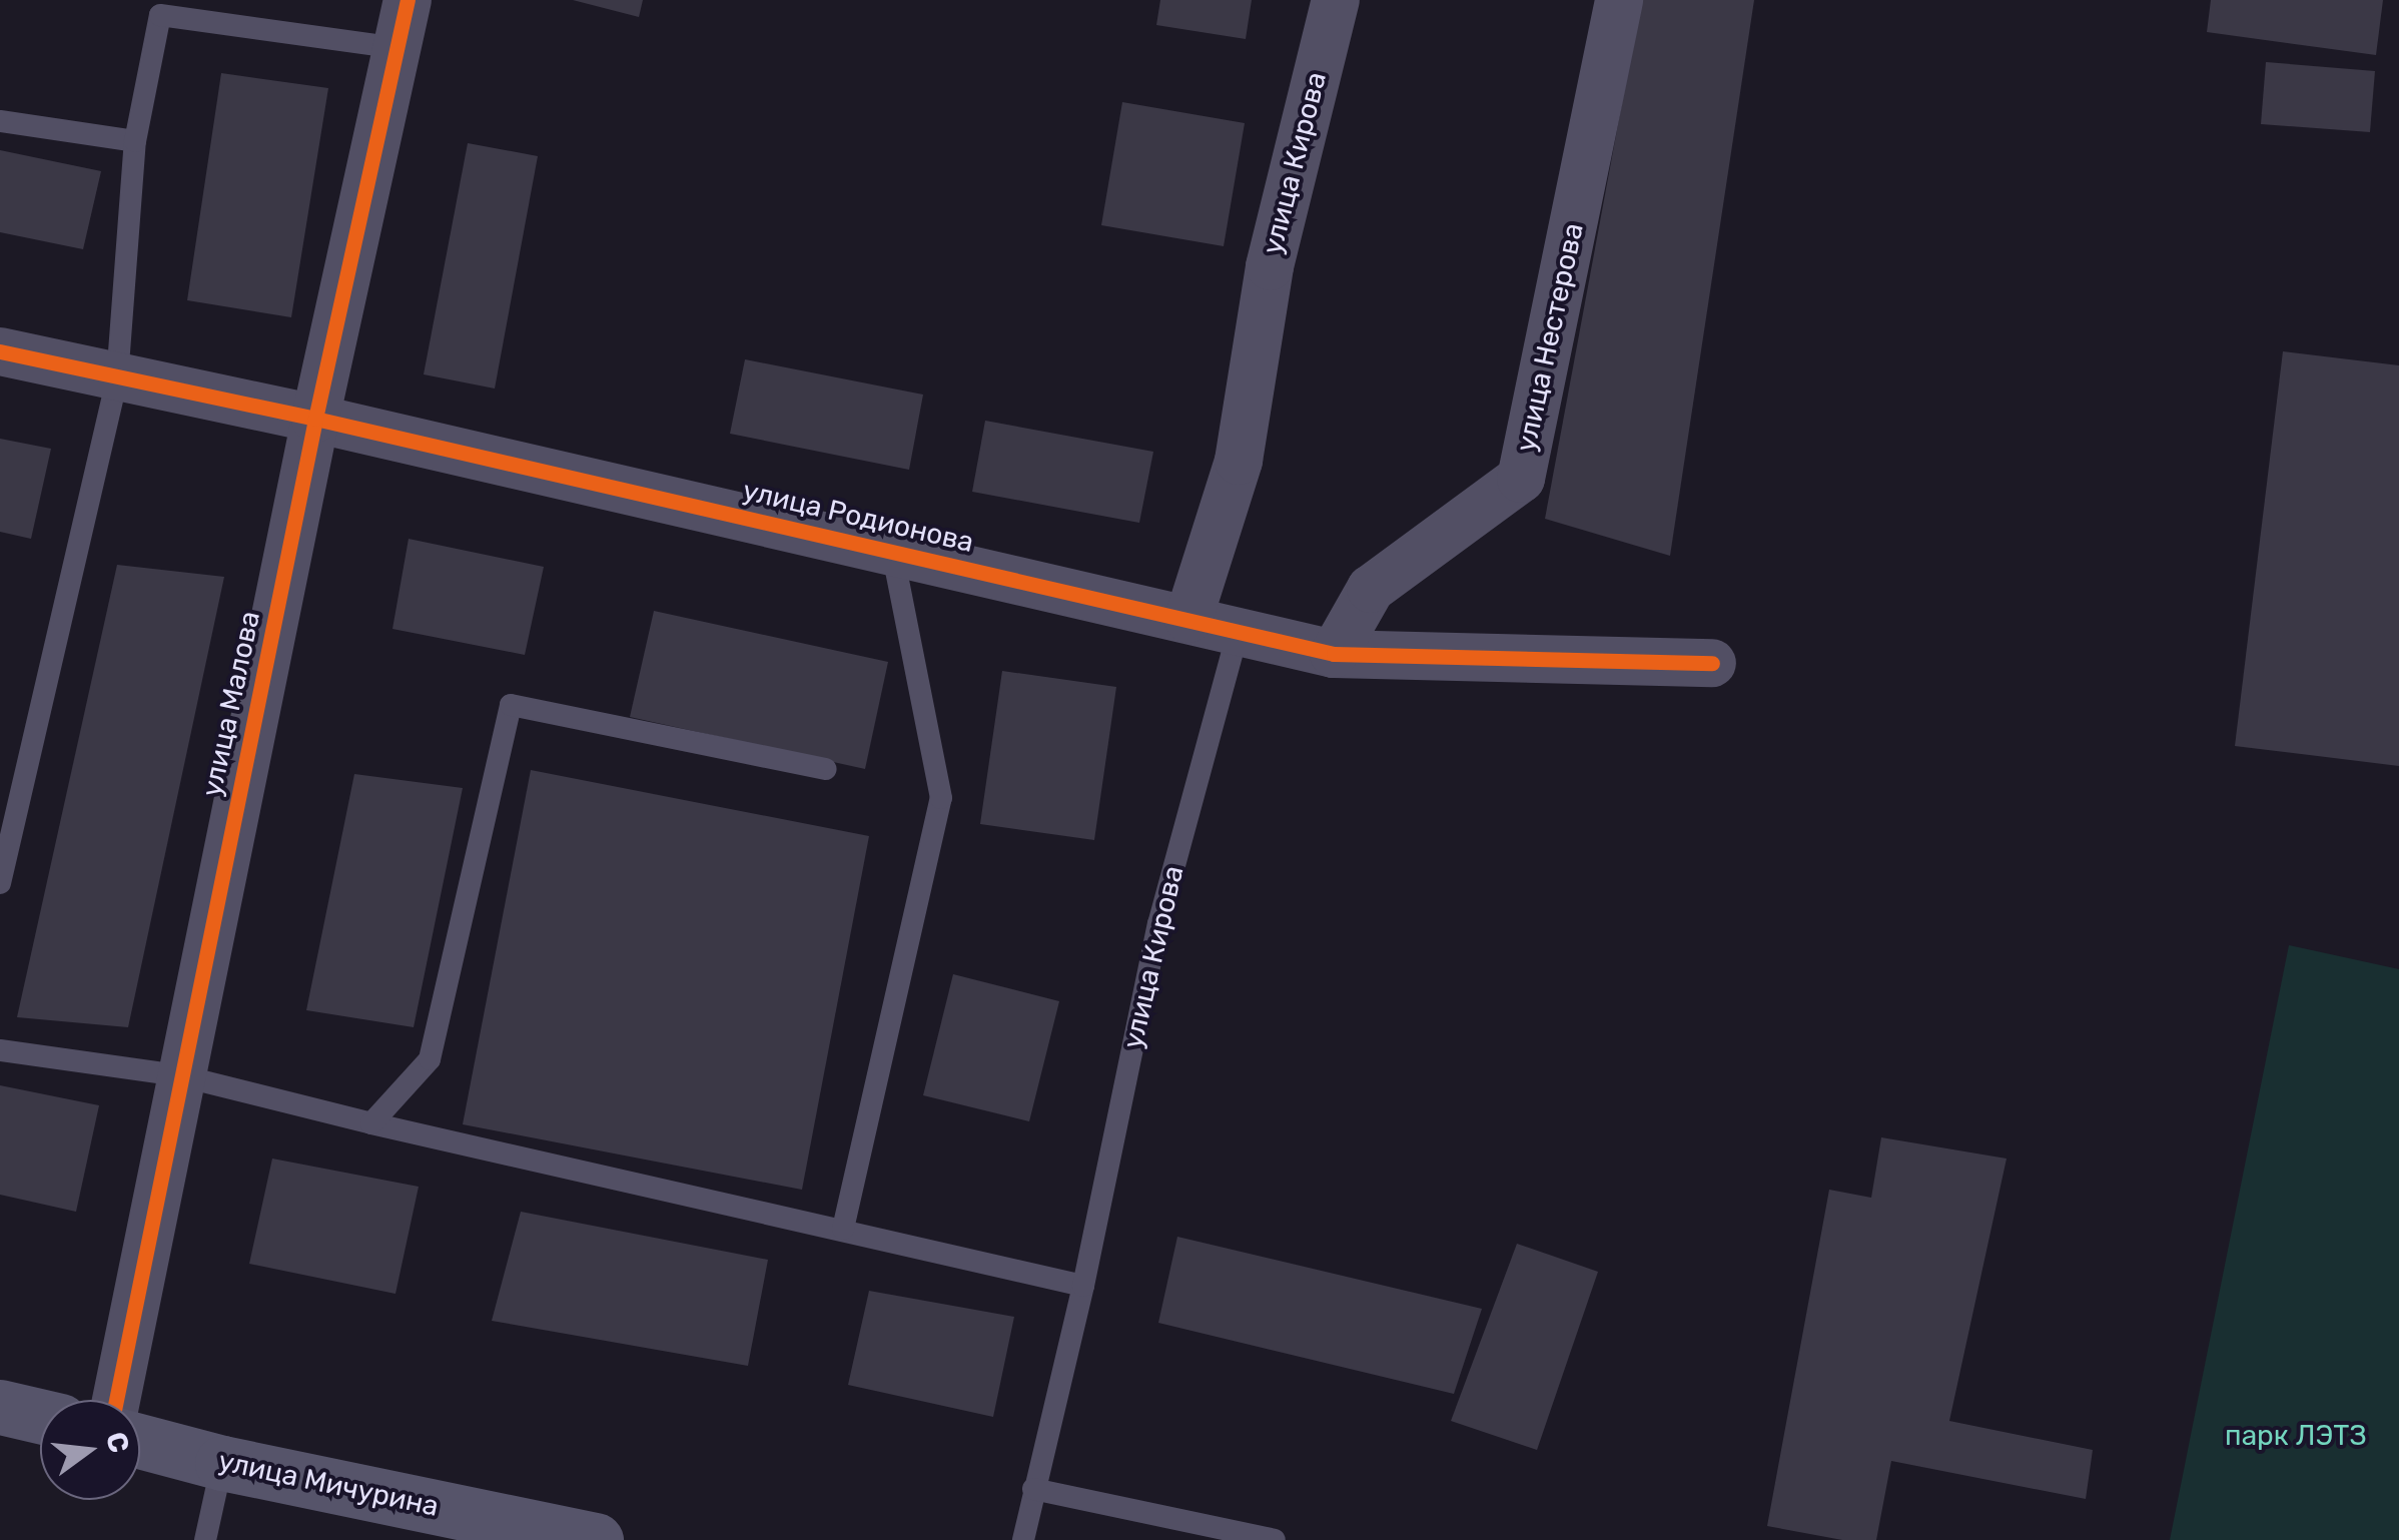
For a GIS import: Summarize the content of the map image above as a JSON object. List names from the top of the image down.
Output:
{
  "streets": {
    "main road": ["улица Мичурина"],
    "street": [
      "улица Кирова",
      "улица Нестерова",
      "улица Родионова",
      "улица Малова"
    ]
  },
  "crossings": [
    ["улица Кирова", "улица Родионова"],
    ["улица Нестерова", "улица Родионова"],
    ["улица Родионова", "улица Малова"]
  ],
  "parks": ["парк ЛЭТЗ"],
  "north": "right"
}
